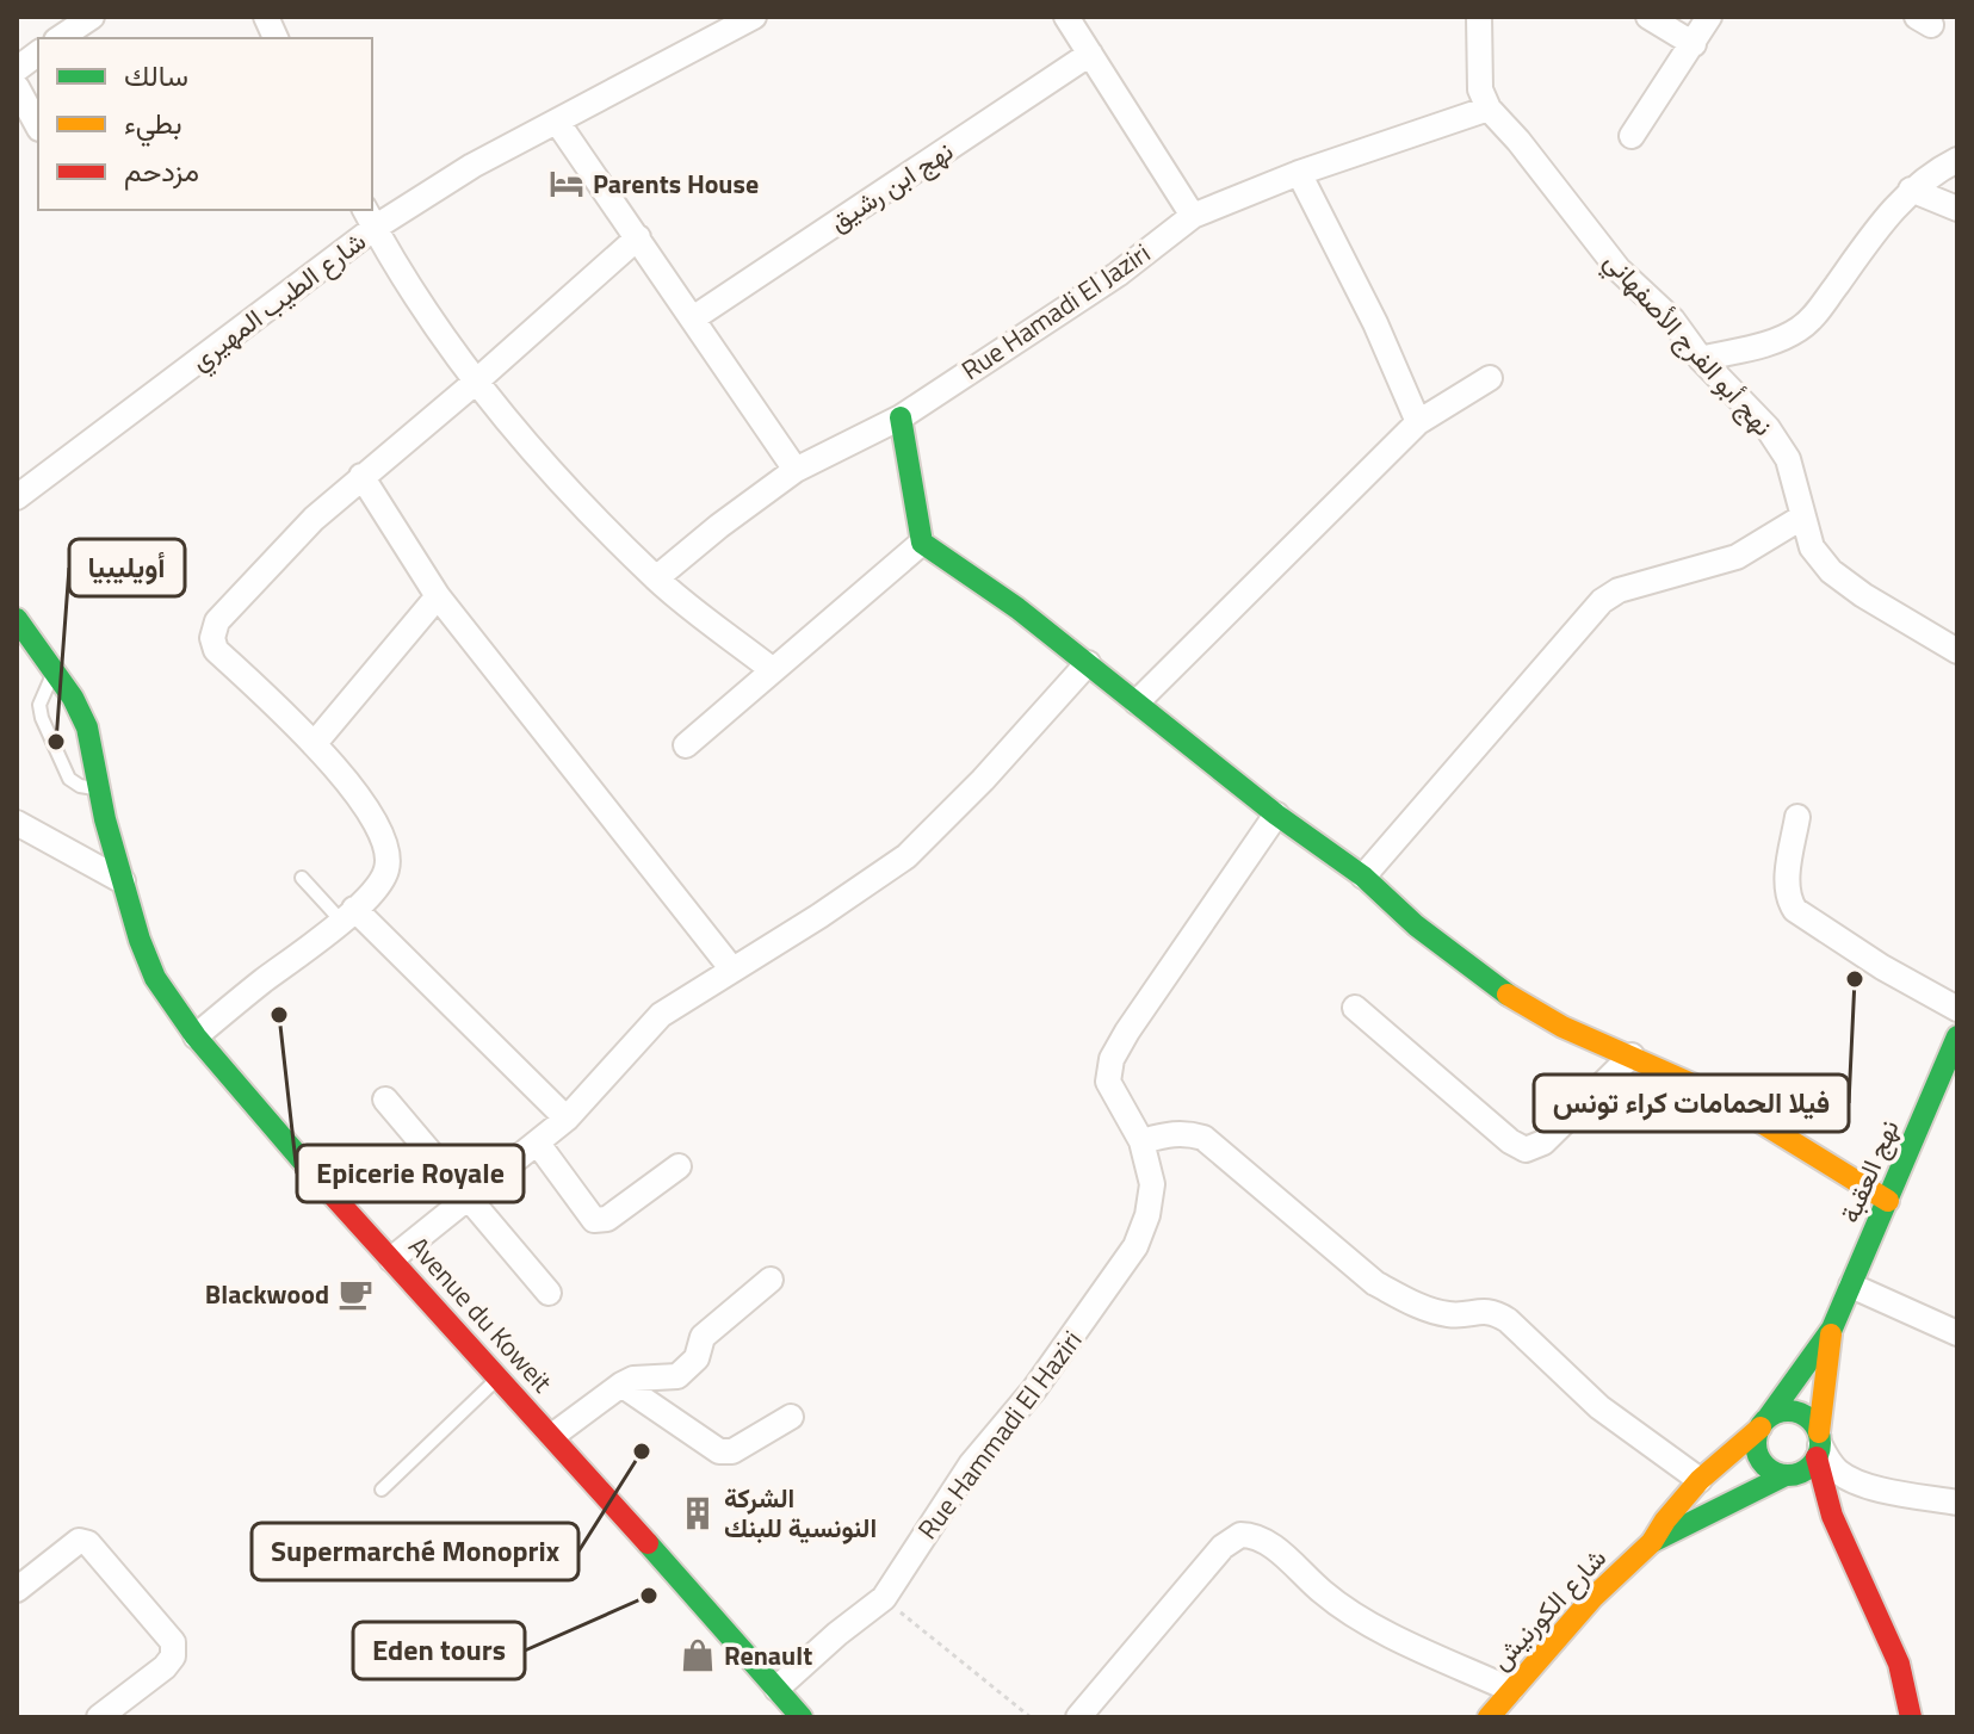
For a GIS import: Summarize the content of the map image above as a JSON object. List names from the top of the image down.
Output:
{
  "streets": {
    "street": [
      "نهج ابن رشيق",
      "شارع الطيب المهيري",
      "Rue Hamadi El Jaziri",
      "نهج أبو الفرج الأصفهاني",
      "نهج العقبة",
      "Avenue du Koweit",
      "Rue Hammadi El Haziri",
      "شارع الكورنيش"
    ]
  },
  "crossings": [
    ["Rue Hamadi El Jaziri", "نهج أبو الفرج الأصفهاني"],
    ["Avenue du Koweit", "Rue Hammadi El Haziri"]
  ],
  "places": {
    "hotel": ["Parents House"],
    "other": [
      "أويليبيا",
      "فيلا الحمامات كراء تونس",
      "Epicerie Royale",
      "Supermarché Monoprix",
      "Eden tours"
    ],
    "cafe": ["Blackwood"],
    "building": ["الشركة النونسية للبنك"],
    "shop": ["Renault"]
  },
  "legend": ["سالك", "بطيء", "مزدحم"]
}
